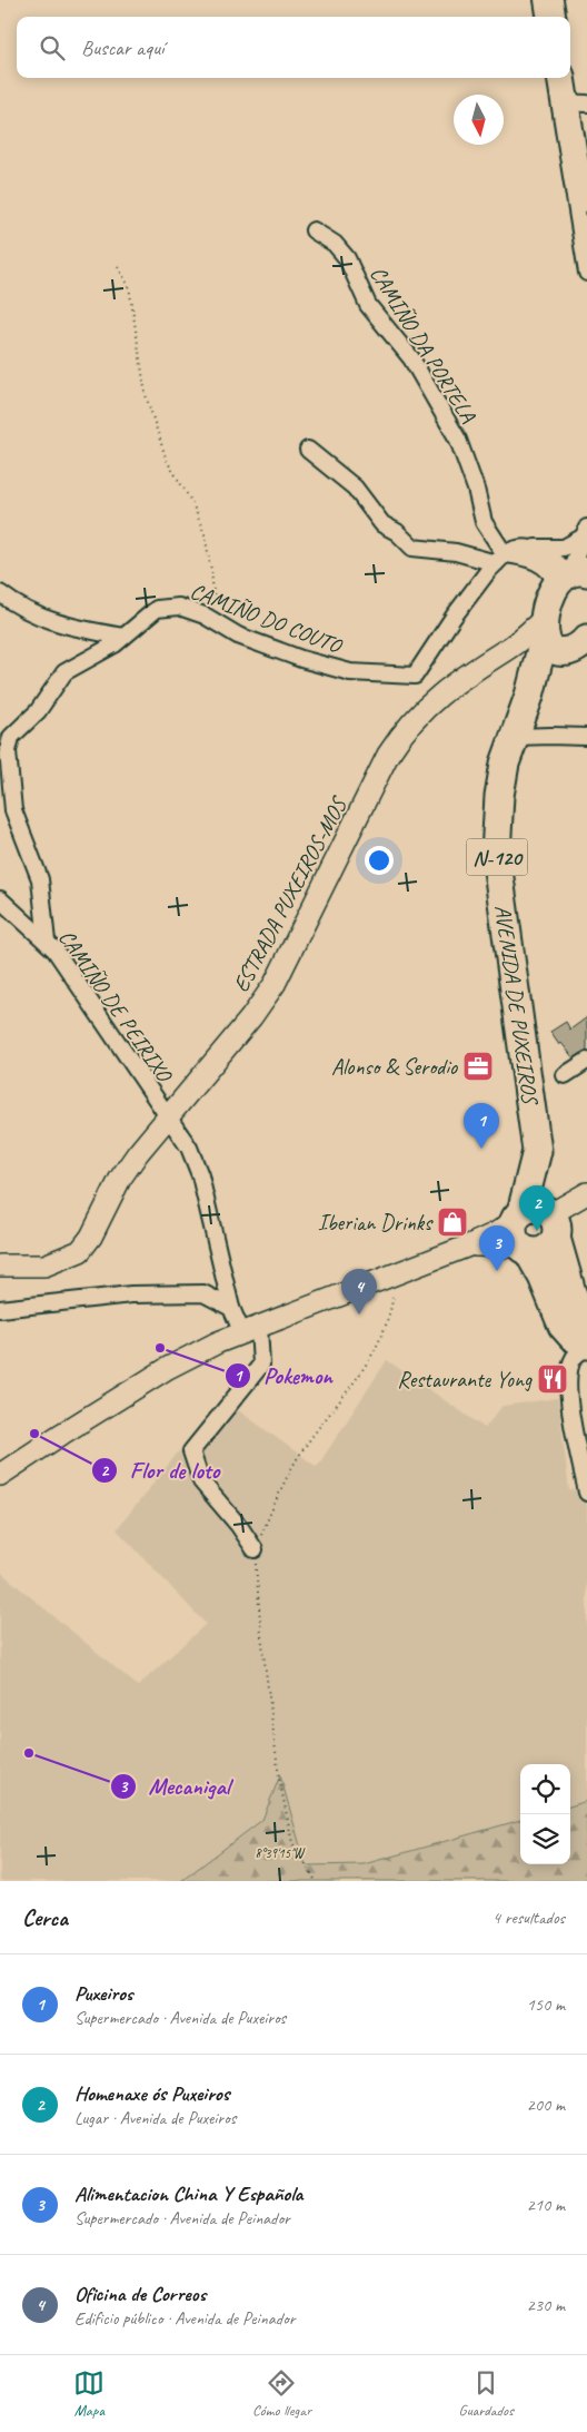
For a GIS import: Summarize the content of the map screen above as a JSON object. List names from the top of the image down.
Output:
{
  "streets": {
    "highway": ["N-120", "AVENIDA DE PUXEIROS"],
    "street": [
      "CAMIÑO DA PORTELA",
      "CAMIÑO DO COUTO",
      "ESTRADA PUXEIROS-MOS",
      "CAMIÑO DE PEIRIXO"
    ]
  },
  "crossings": [
    ["CAMIÑO DA PORTELA", "CAMIÑO DO COUTO"],
    ["CAMIÑO DO COUTO", "CAMIÑO DE PEIRIXO"],
    ["ESTRADA PUXEIROS-MOS", "AVENIDA DE PUXEIROS"],
    ["ESTRADA PUXEIROS-MOS", "CAMIÑO DE PEIRIXO"]
  ],
  "places": {
    "office": ["Alonso & Serodio"],
    "shop": ["Iberian Drinks"],
    "other": ["Pokemon", "Flor de loto", "Mecanigal"],
    "restaurant": ["Restaurante Yong"]
  },
  "north": "bottom",
  "page": {
    "search": "Buscar aquí",
    "pins": [
      "1",
      "2",
      "3",
      "4"
    ],
    "heading": ["Cerca", "4 resultados"],
    "list": [
      {
        "mark": "1",
        "name": "Puxeiros",
        "note": "Supermercado · Avenida de Puxeiros",
        "value": "150 m"
      },
      {
        "mark": "2",
        "name": "Homenaxe ós Puxeiros",
        "note": "Lugar · Avenida de Puxeiros",
        "value": "200 m"
      },
      {
        "mark": "3",
        "name": "Alimentacion China Y Española",
        "note": "Supermercado · Avenida de Peinador",
        "value": "210 m"
      },
      {
        "mark": "4",
        "name": "Oficina de Correos",
        "note": "Edificio público · Avenida de Peinador",
        "value": "230 m"
      }
    ],
    "nav": ["Mapa", "Cómo llegar", "Guardados"]
  },
  "coordinates": ["8°39'15\"W"]
}
